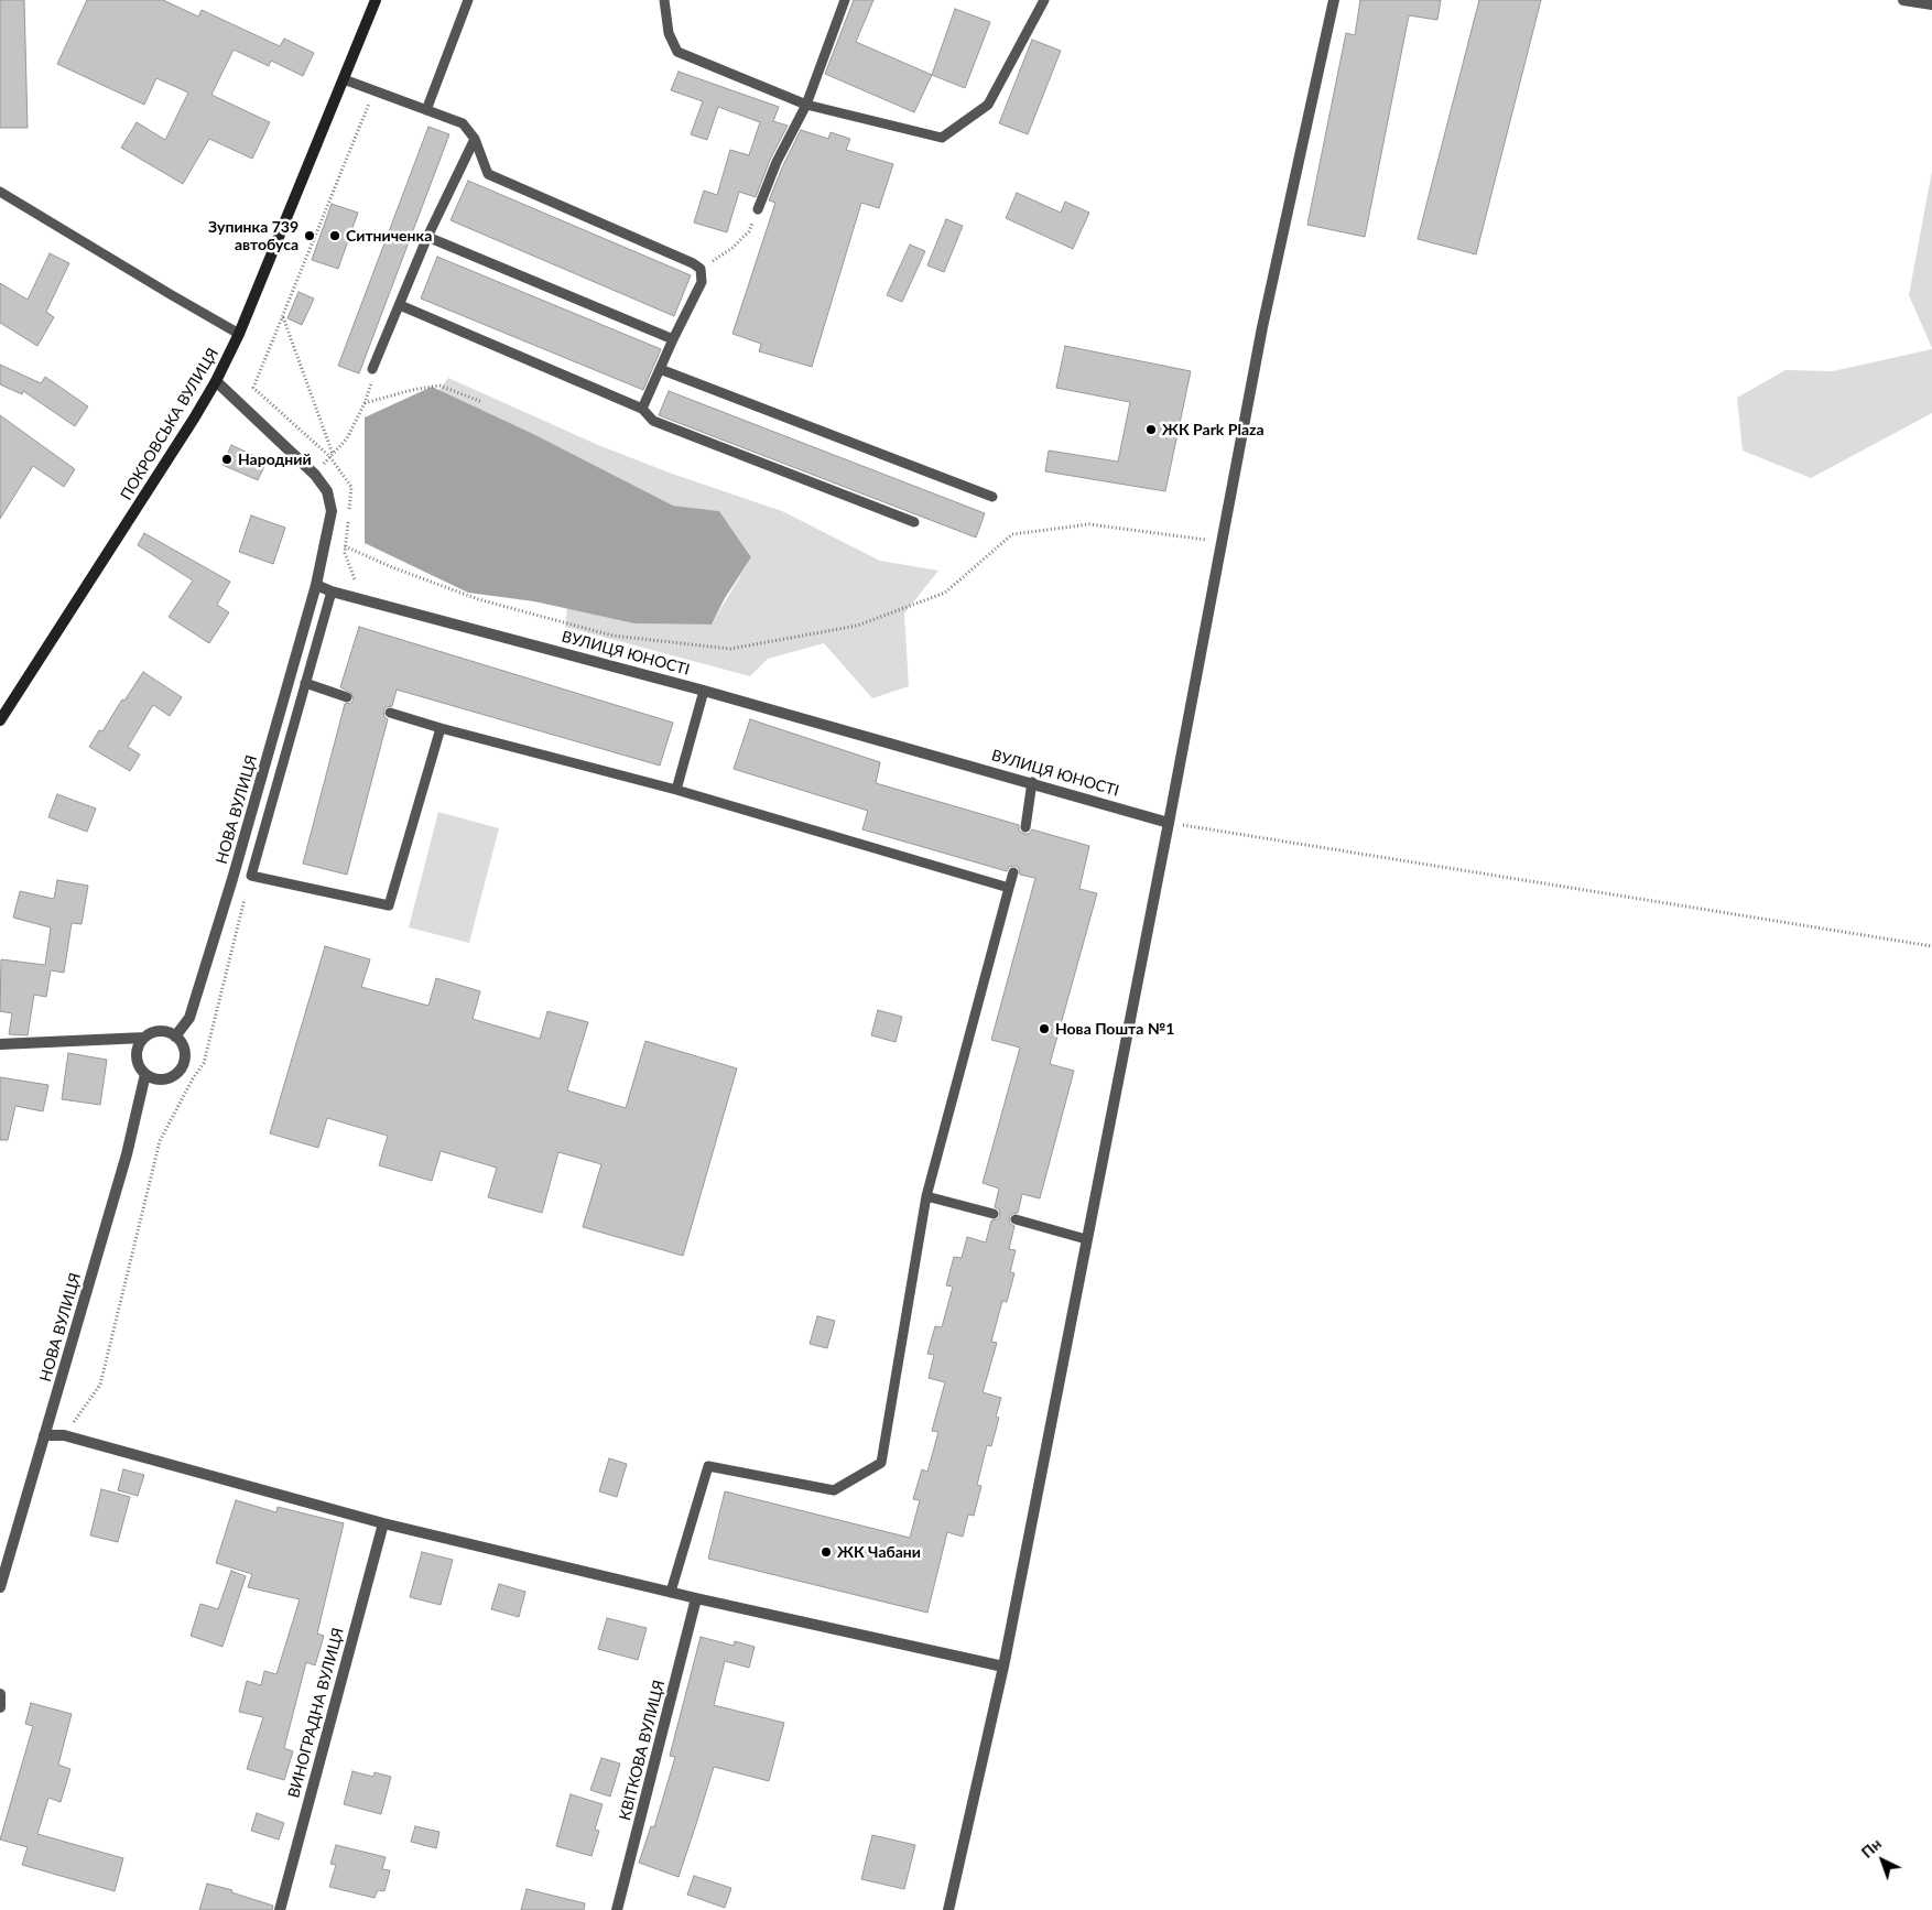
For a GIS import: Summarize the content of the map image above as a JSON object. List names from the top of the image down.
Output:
{
  "streets": {
    "street": [
      "ПОКРОВСЬКА ВУЛИЦЯ",
      "ВУЛИЦЯ ЮНОСТІ",
      "НОВА ВУЛИЦЯ",
      "ВИНОГРАДНА ВУЛИЦЯ",
      "КВІТКОВА ВУЛИЦЯ"
    ]
  },
  "crossings": [
    ["ВУЛИЦЯ ЮНОСТІ", "НОВА ВУЛИЦЯ"]
  ],
  "places": [
    "Зупинка 739 автобуса",
    "Ситниченка",
    "ЖК Park Plaza",
    "Народний",
    "Нова Пошта №1",
    "ЖК Чабани"
  ],
  "north": "top left"
}
